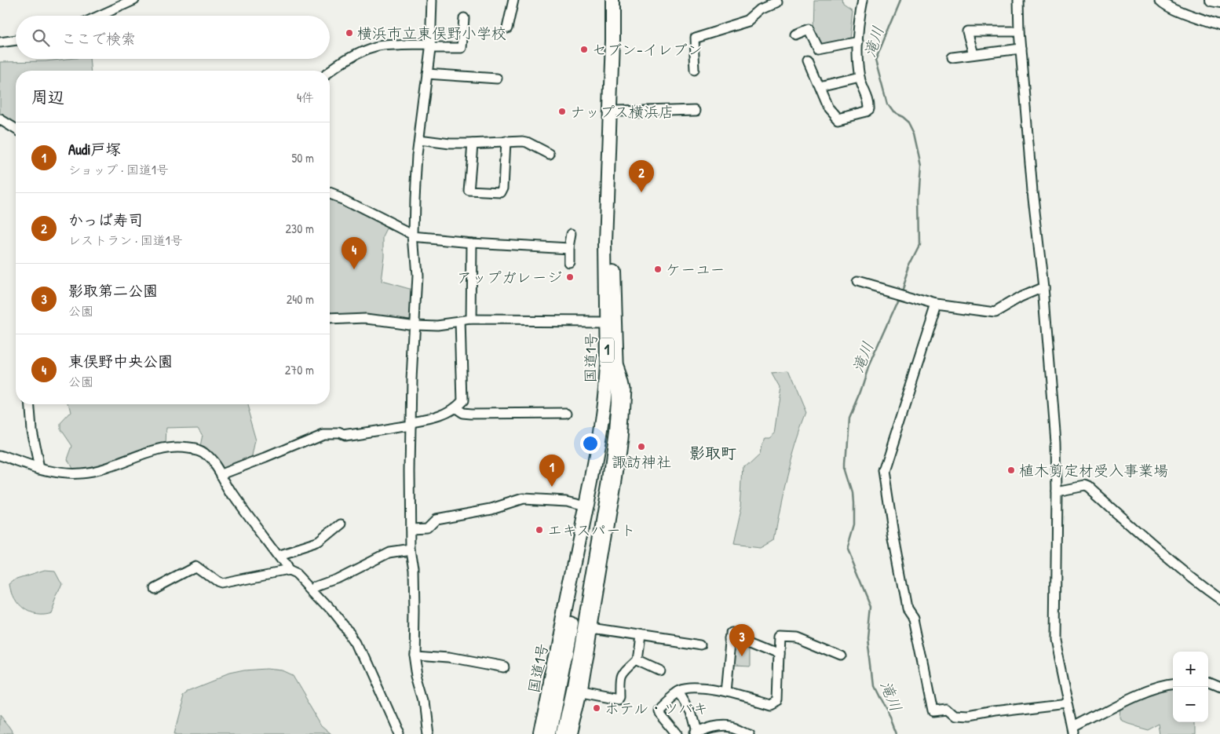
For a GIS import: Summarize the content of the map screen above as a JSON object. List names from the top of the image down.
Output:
{
  "streets": {
    "highway": ["1", "国道1号"]
  },
  "crossings": [
    ["1", "国道1号"]
  ],
  "districts": ["影取町"],
  "water": ["滝川"],
  "places": [
    "横浜市立東俣野小学校",
    "セブン-イレブン",
    "ナップス横浜店",
    "ケーユー",
    "アップガレージ",
    "諏訪神社",
    "植木剪定材受入事業場",
    "エキスパート",
    "ホテル・ツバキ"
  ],
  "page": {
    "search": "ここで検索",
    "heading": ["周辺", "4件"],
    "list": [
      {
        "mark": "1",
        "name": "Audi戸塚",
        "note": "ショップ · 国道1号",
        "value": "50 m"
      },
      {
        "mark": "2",
        "name": "かっぱ寿司",
        "note": "レストラン · 国道1号",
        "value": "230 m"
      },
      {
        "mark": "3",
        "name": "影取第二公園",
        "note": "公園",
        "value": "240 m"
      },
      {
        "mark": "4",
        "name": "東俣野中央公園",
        "note": "公園",
        "value": "270 m"
      }
    ],
    "pins": [
      "2",
      "4",
      "1",
      "3"
    ],
    "map_buttons": ["+", "−"]
  }
}
